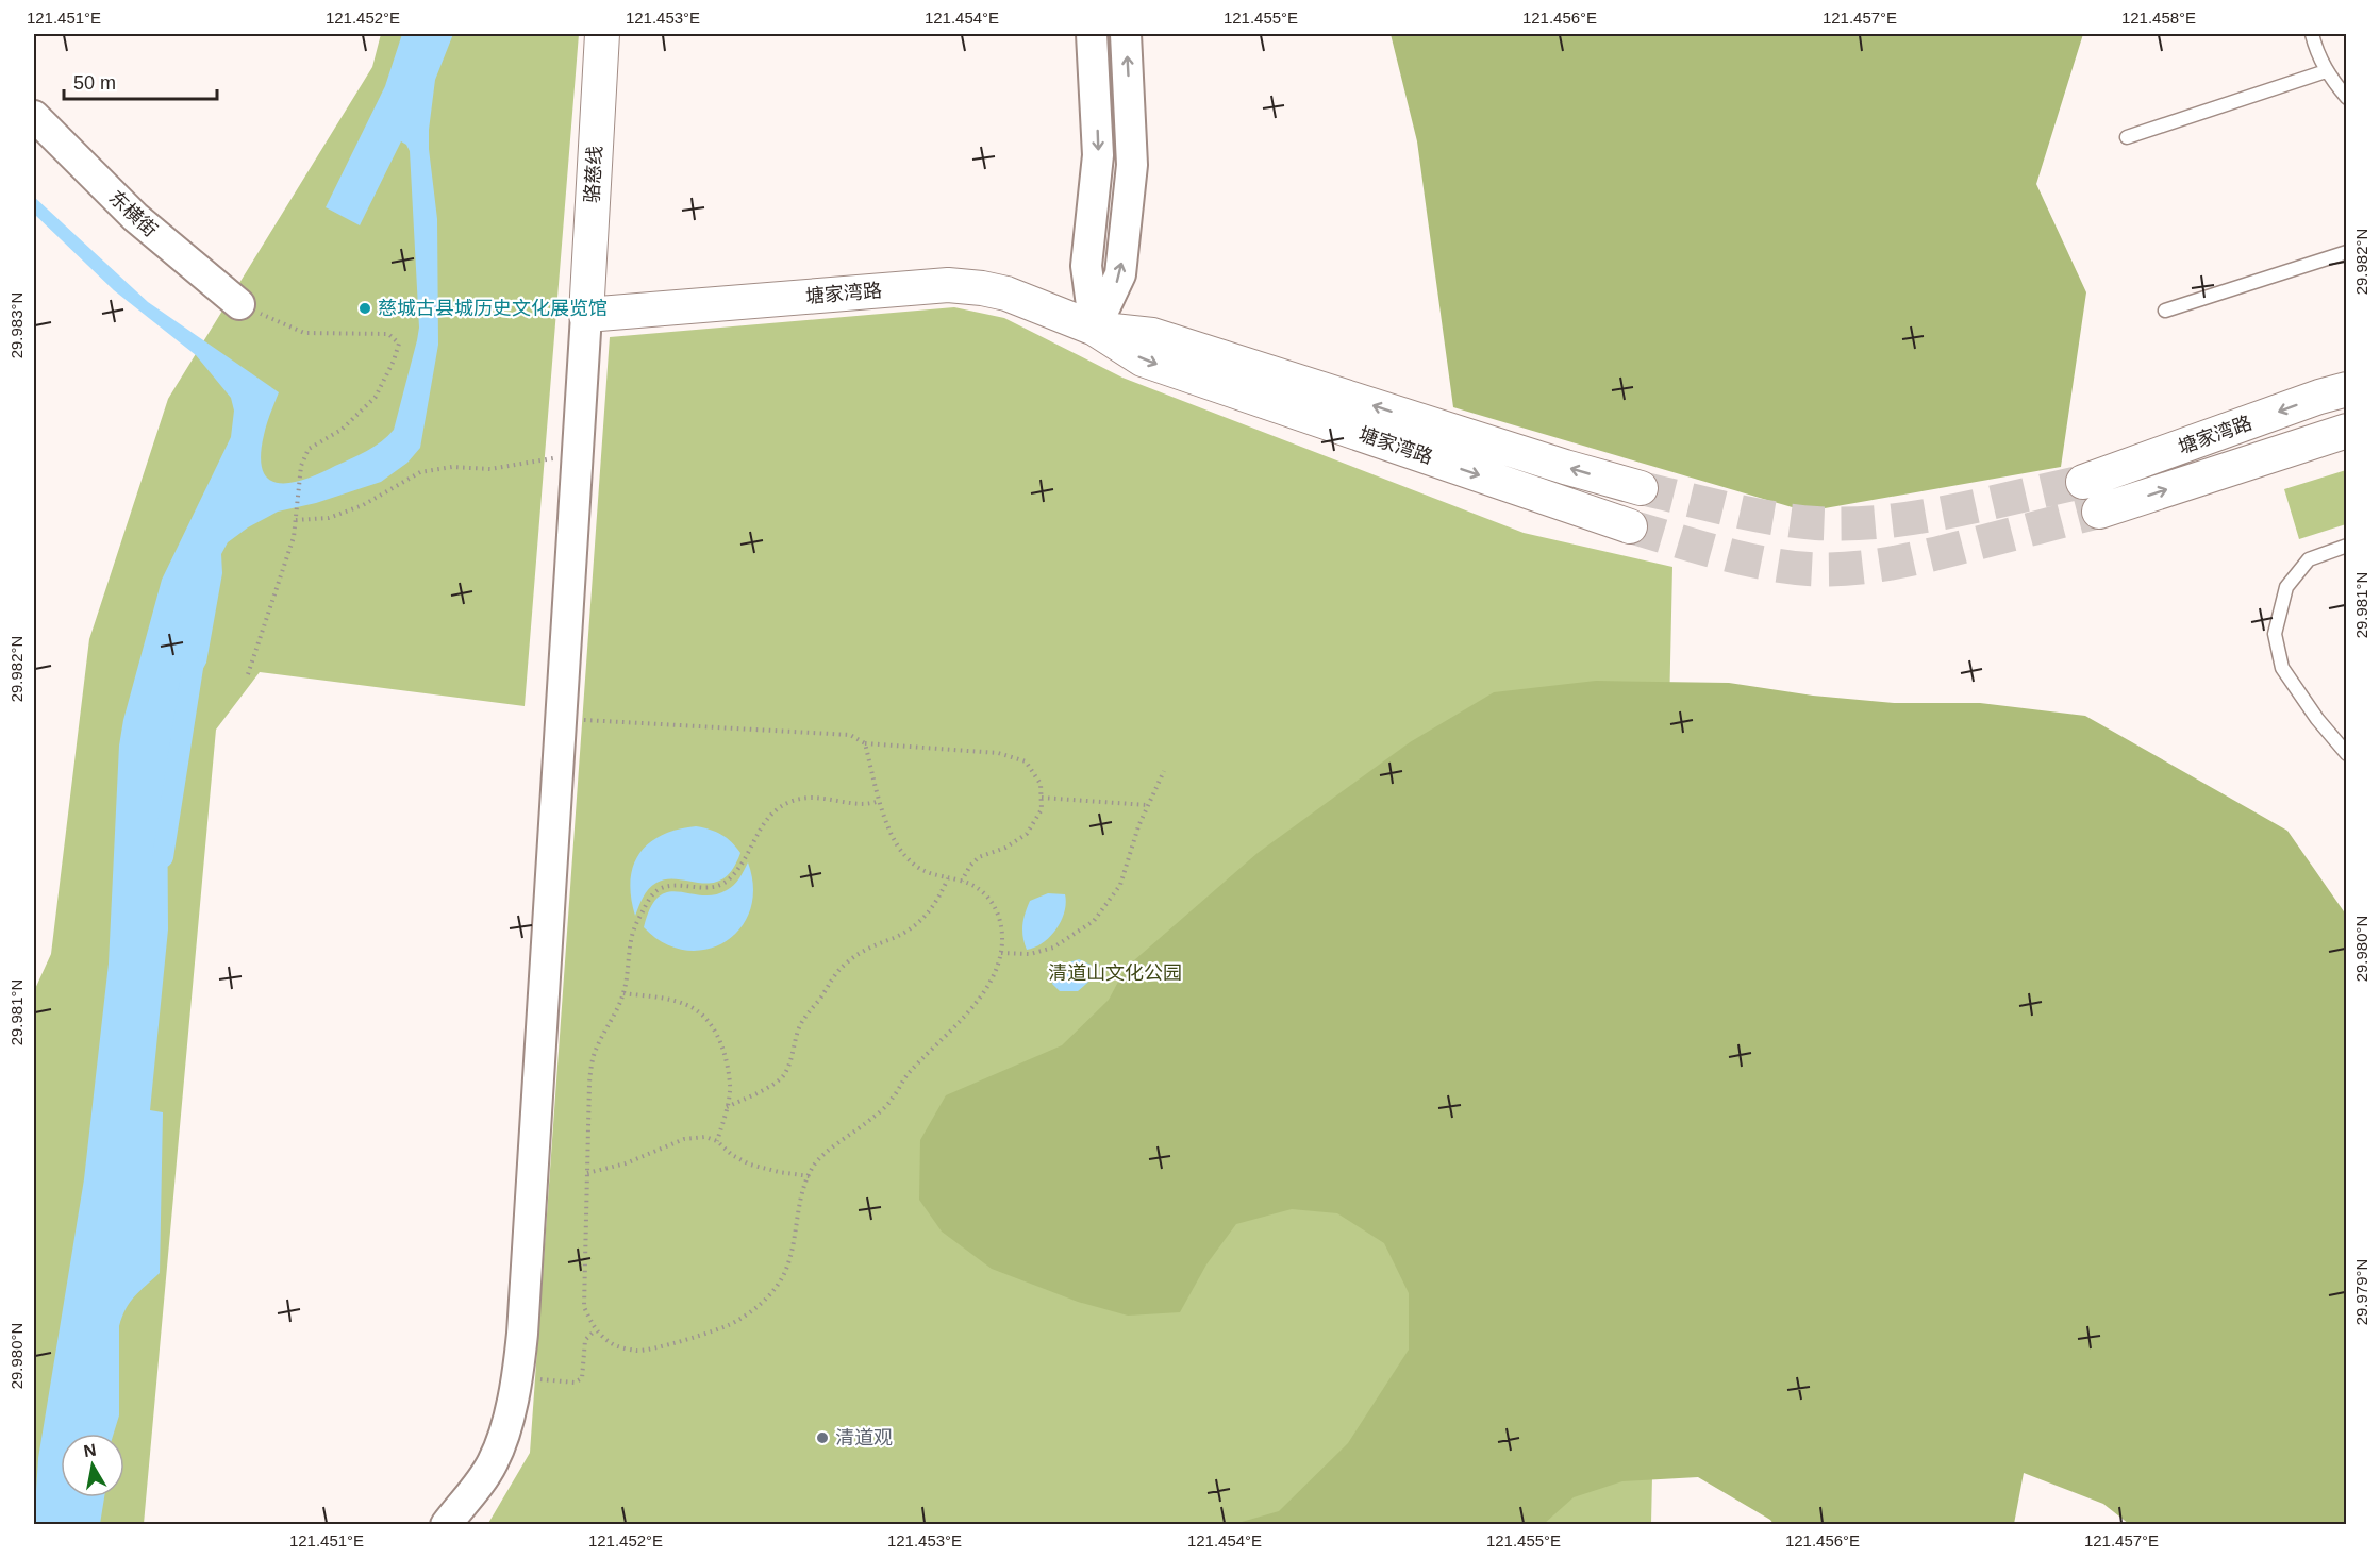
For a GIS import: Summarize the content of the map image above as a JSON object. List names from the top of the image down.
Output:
{
  "streets": {
    "main road": ["骆慈线", "塘家湾路"],
    "street": ["东横街"]
  },
  "crossings": [
    ["骆慈线", "塘家湾路"]
  ],
  "parks": ["清道山文化公园"],
  "places": ["慈城古县城历史文化展览馆", "清道观"],
  "scale_bar": "50 m",
  "north": "top",
  "coordinates": [
    "121.451°E",
    "121.452°E",
    "121.453°E",
    "121.454°E",
    "121.455°E",
    "121.456°E",
    "121.457°E",
    "121.458°E",
    "29.982°N",
    "29.983°N",
    "29.981°N",
    "29.980°N",
    "29.979°N"
  ]
}
